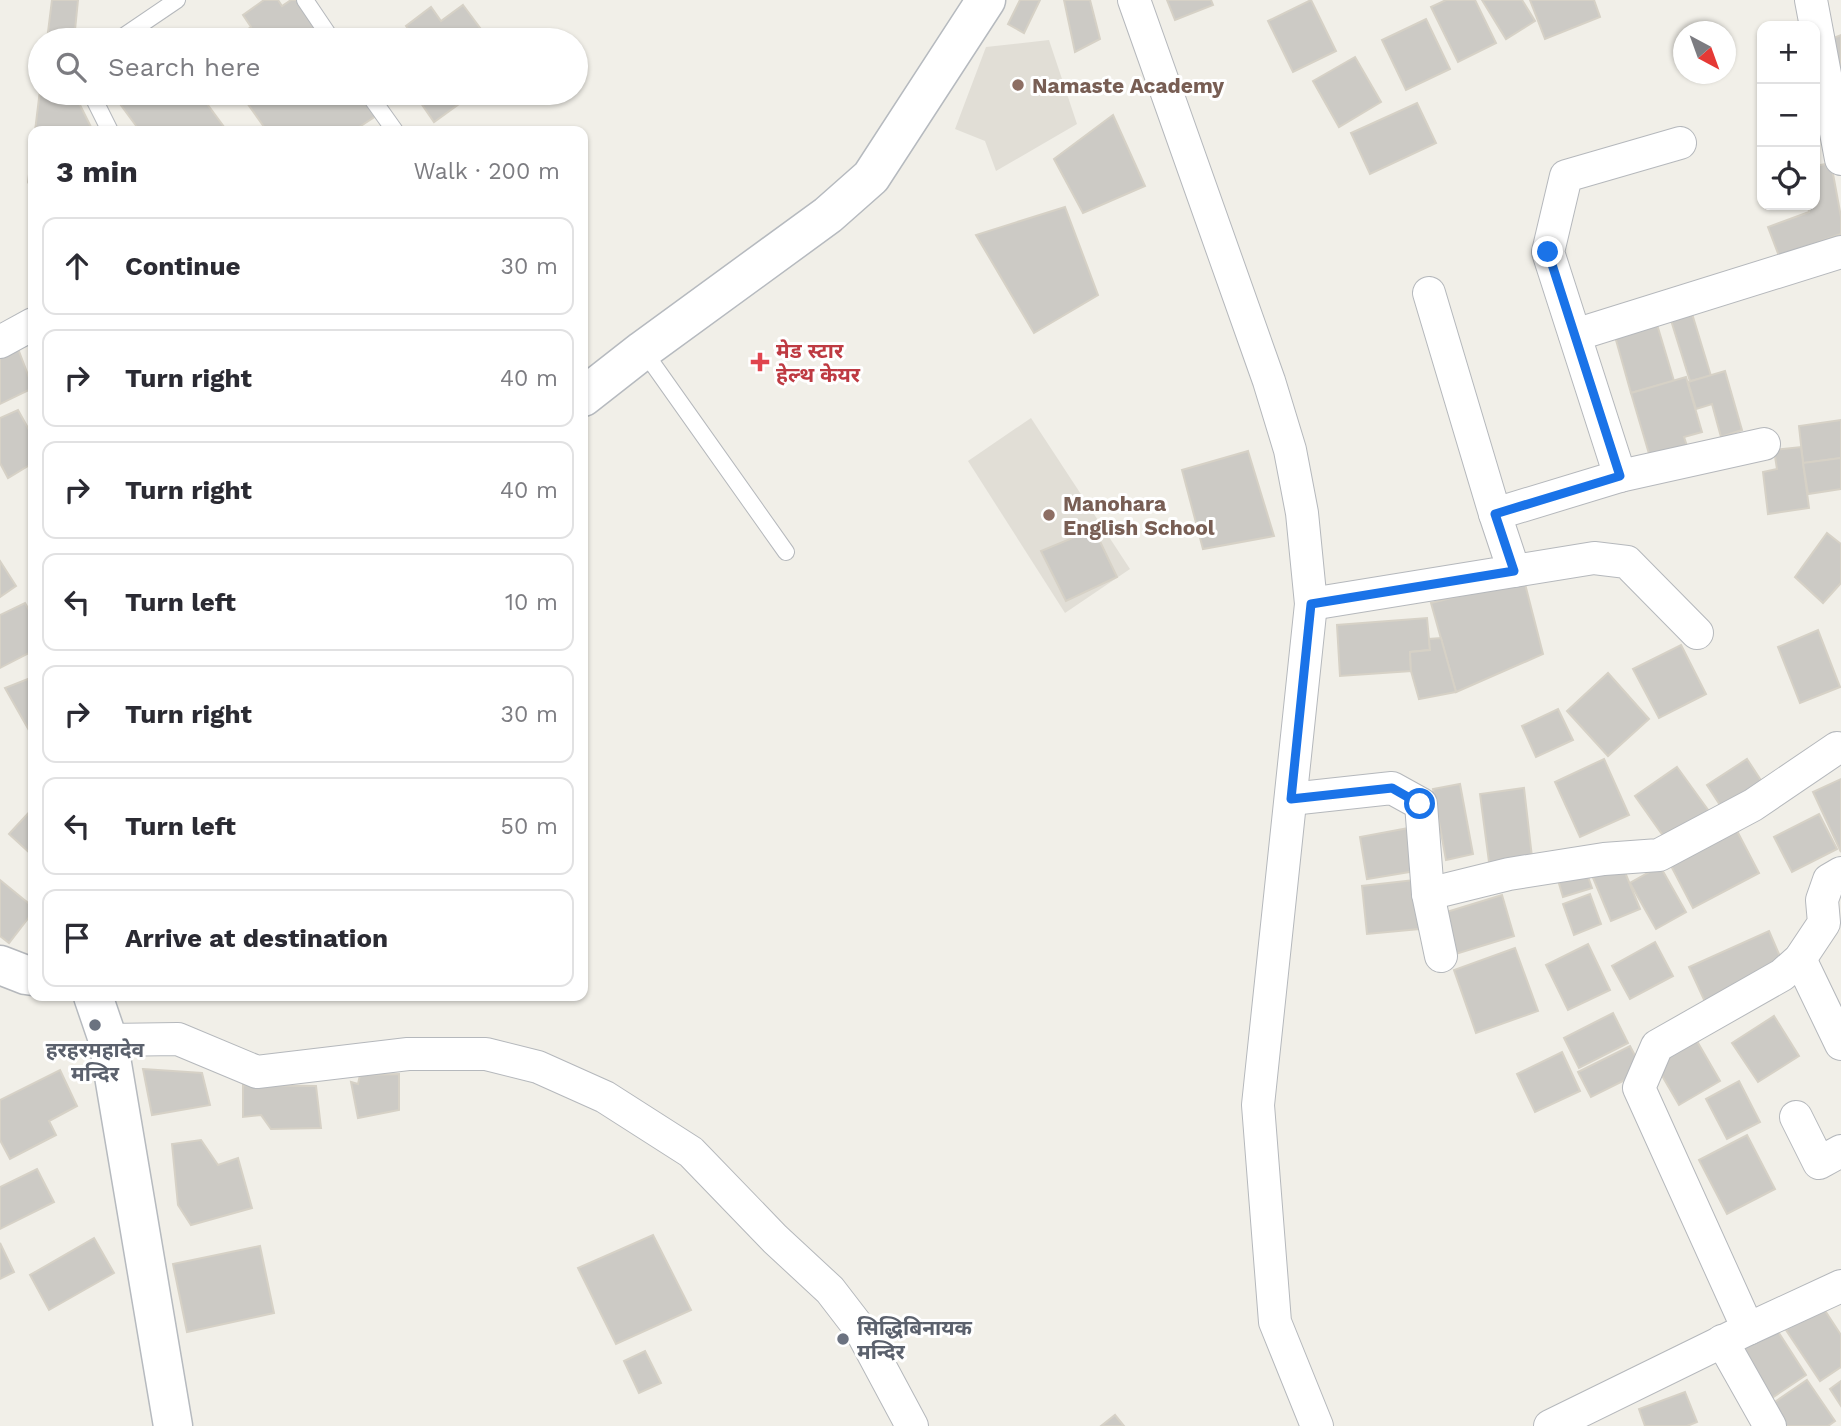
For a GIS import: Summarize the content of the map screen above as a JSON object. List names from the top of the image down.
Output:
{
  "places": {
    "other": [
      "Namaste Academy",
      "Manohara English School",
      "हरहरमहादेव मन्दिर",
      "सिद्धिबिनायक मन्दिर"
    ],
    "health": ["मेड स्टार हेल्थ केयर"]
  },
  "north": "bottom right",
  "page": {
    "map_buttons": ["+", "−"],
    "search": "Search here",
    "heading": ["3 min", "Walk · 200 m"],
    "list": [
      ["Continue", "30 m"],
      ["Turn right", "40 m"],
      ["Turn right", "40 m"],
      ["Turn left", "10 m"],
      ["Turn right", "30 m"],
      ["Turn left", "50 m"],
      "Arrive at destination"
    ]
  }
}
